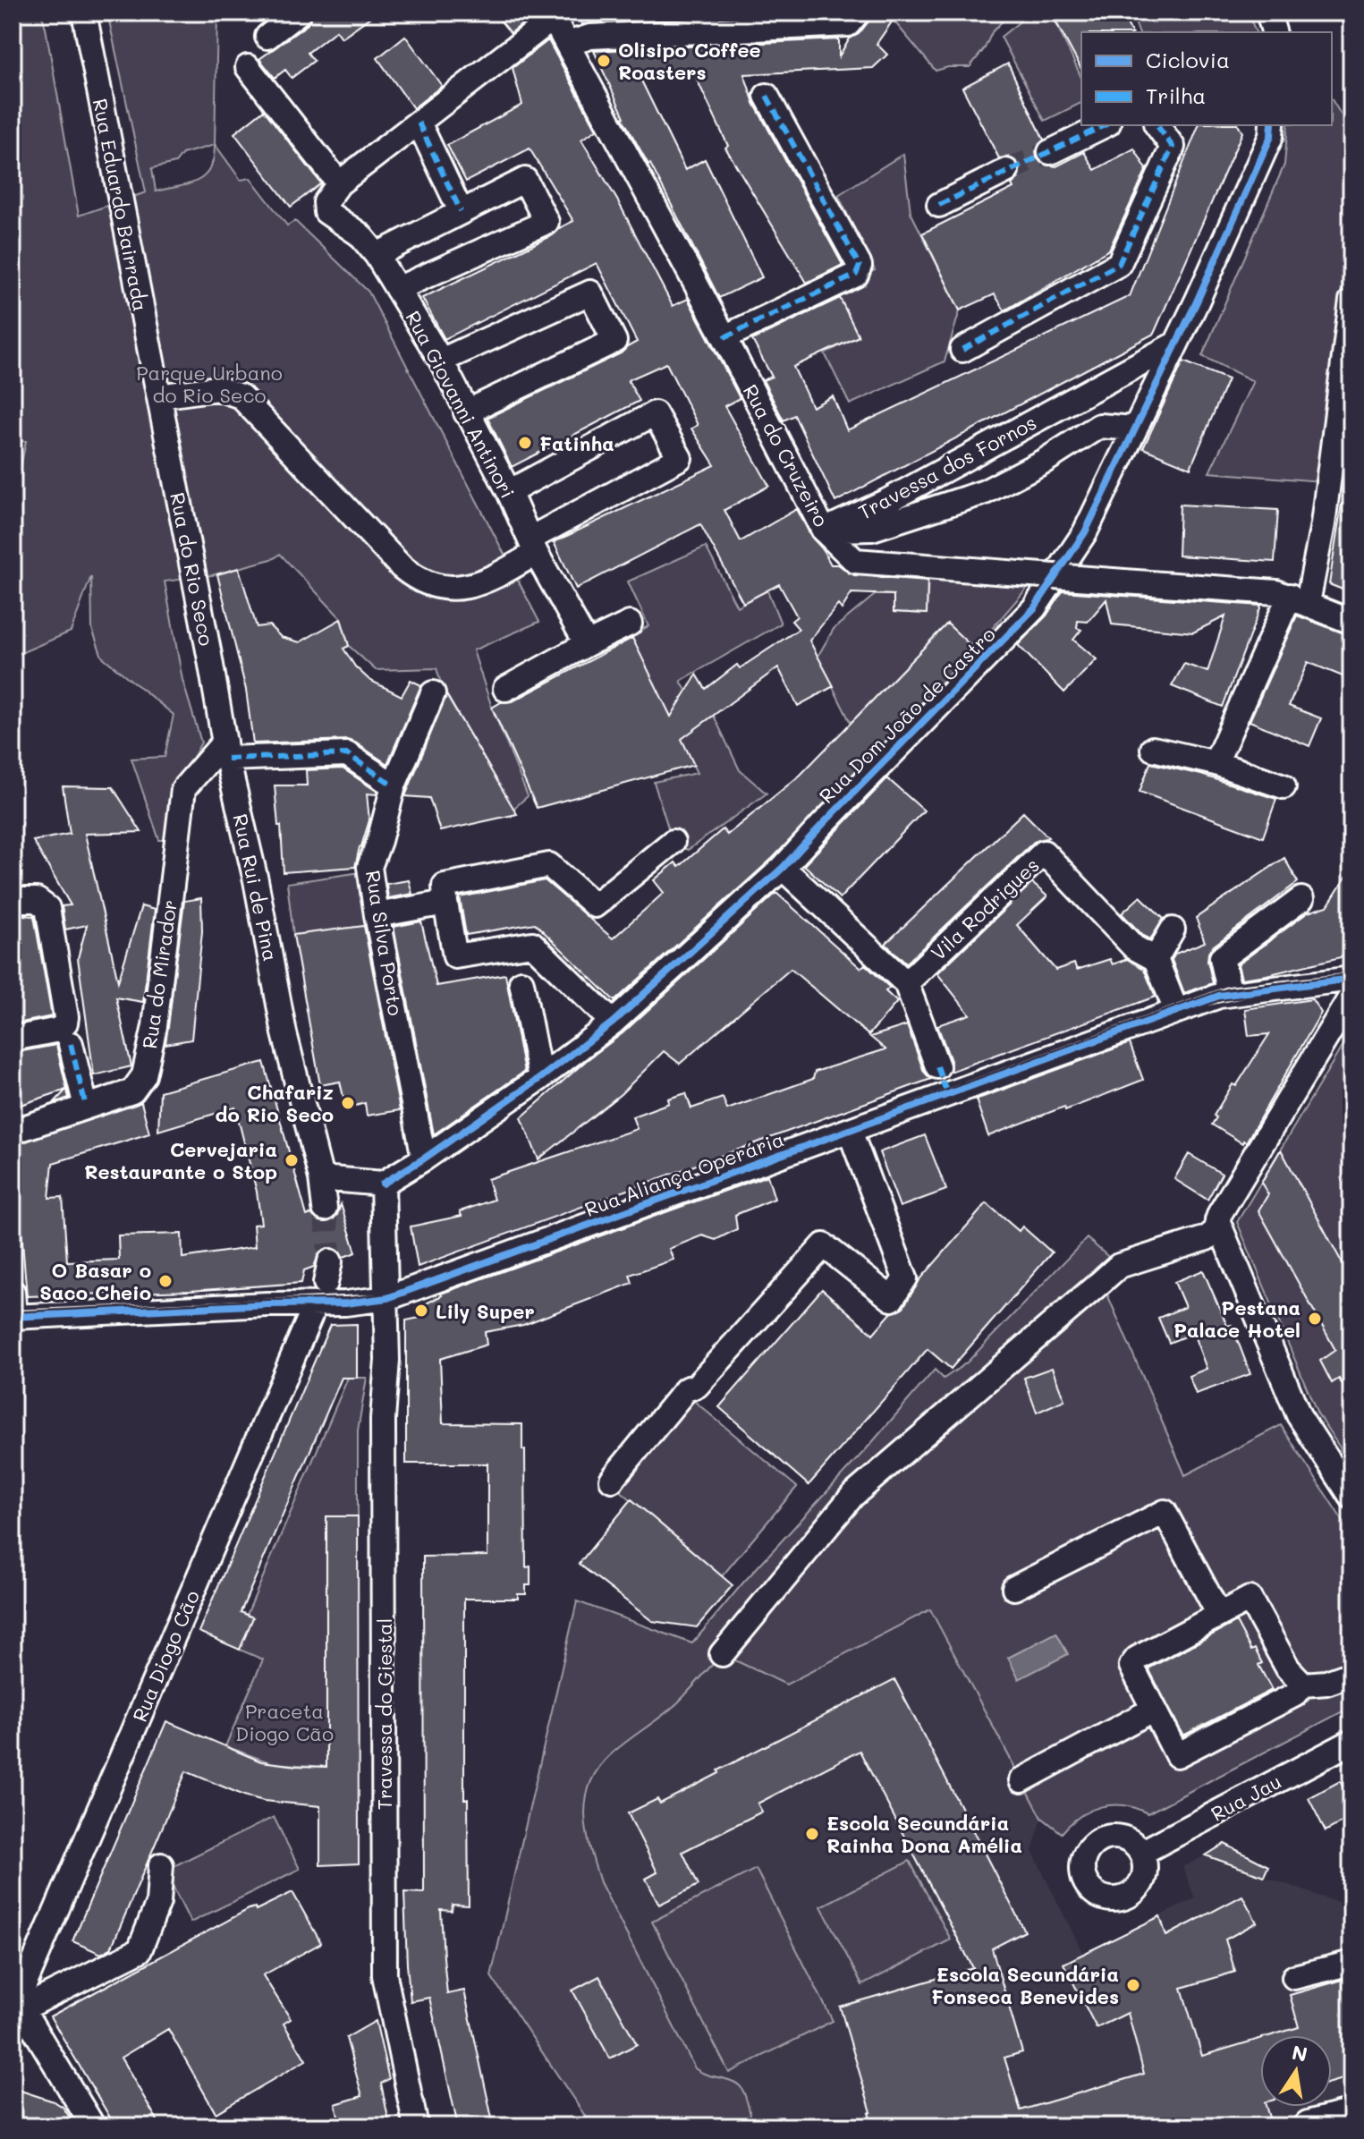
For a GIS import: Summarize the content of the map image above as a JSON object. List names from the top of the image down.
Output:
{
  "streets": {
    "street": [
      "Rua Eduardo Bairrada",
      "Rua Giovanni Antinori",
      "Rua do Cruzeiro",
      "Travessa dos Fornos",
      "Rua do Rio Seco",
      "Rua Dom João de Castro",
      "Rua Rui de Pina",
      "Vila Rodrigues",
      "Rua Silva Porto",
      "Rua do Mirador",
      "Rua Aliança Operária",
      "Rua Diogo Cão",
      "Travessa do Giestal",
      "Rua Jau"
    ]
  },
  "crossings": [
    ["Rua Eduardo Bairrada", "Rua do Rio Seco"],
    ["Rua do Cruzeiro", "Travessa dos Fornos"],
    ["Travessa dos Fornos", "Rua Dom João de Castro"],
    ["Rua do Rio Seco", "Rua Rui de Pina"],
    ["Rua do Rio Seco", "Rua do Mirador"],
    ["Rua Dom João de Castro", "Rua Silva Porto"],
    ["Rua Dom João de Castro", "Travessa do Giestal"],
    ["Rua Rui de Pina", "Rua do Mirador"],
    ["Rua Aliança Operária", "Travessa do Giestal"]
  ],
  "parks": ["Parque Urbano do Rio Seco", "Praceta Diogo Cão"],
  "places": [
    "Olisipo Coffee Roasters",
    "Fatinha",
    "Chafariz do Rio Seco",
    "Cervejaria Restaurante o Stop",
    "O Basar o Saco Cheio",
    "Lily Super",
    "Pestana Palace Hotel",
    "Escola Secundária Rainha Dona Amélia",
    "Escola Secundária Fonseca Benevides"
  ],
  "legend": ["Ciclovia", "Trilha"],
  "north": "top"
}
